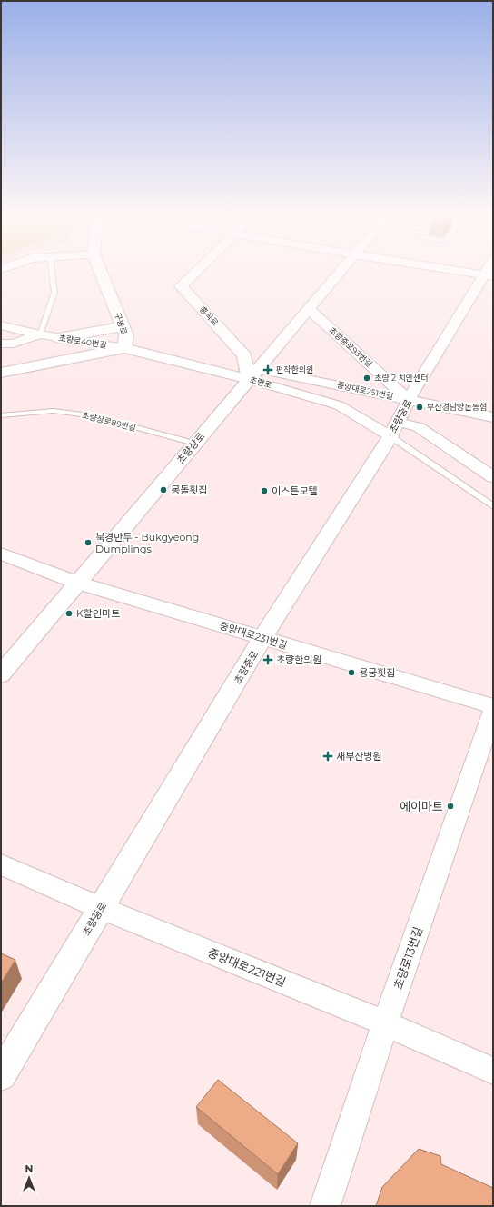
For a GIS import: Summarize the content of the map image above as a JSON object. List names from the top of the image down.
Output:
{
  "streets": {
    "street": [
      "홍곡로",
      "구봉로",
      "초량로40번길",
      "초량중로93번길",
      "초량로",
      "중앙대로251번길",
      "초량중로",
      "초량상로",
      "중앙대로231번길",
      "초량로13번길",
      "중앙대로221번길"
    ],
    "lane": ["초량상로89번길"]
  },
  "crossings": [
    ["홍곡로", "초량로"],
    ["홍곡로", "중앙대로251번길"],
    ["홍곡로", "초량상로"],
    ["구봉로", "초량로40번길"],
    ["구봉로", "초량로"],
    ["초량로40번길", "초량로"],
    ["초량중로93번길", "중앙대로251번길"],
    ["초량중로93번길", "초량중로"],
    ["초량중로93번길", "초량상로"],
    ["초량로", "중앙대로251번길"],
    ["초량로", "초량중로"],
    ["초량로", "초량상로"],
    ["중앙대로251번길", "초량중로"],
    ["중앙대로251번길", "초량상로"],
    ["초량중로", "중앙대로231번길"],
    ["초량중로", "중앙대로221번길"],
    ["초량상로89번길", "초량상로"],
    ["초량상로", "중앙대로231번길"],
    ["초량로13번길", "중앙대로221번길"]
  ],
  "places": {
    "health": ["편작한의원", "초량한의원", "새부산병원"],
    "other": [
      "초량 2 치안센터",
      "부산경남양돈농협",
      "몽돌횟집",
      "이스튼모텔",
      "북경만두 - Bukgyeong Dumplings",
      "K할인마트",
      "용궁횟집",
      "에이마트"
    ]
  },
  "north": "top"
}
